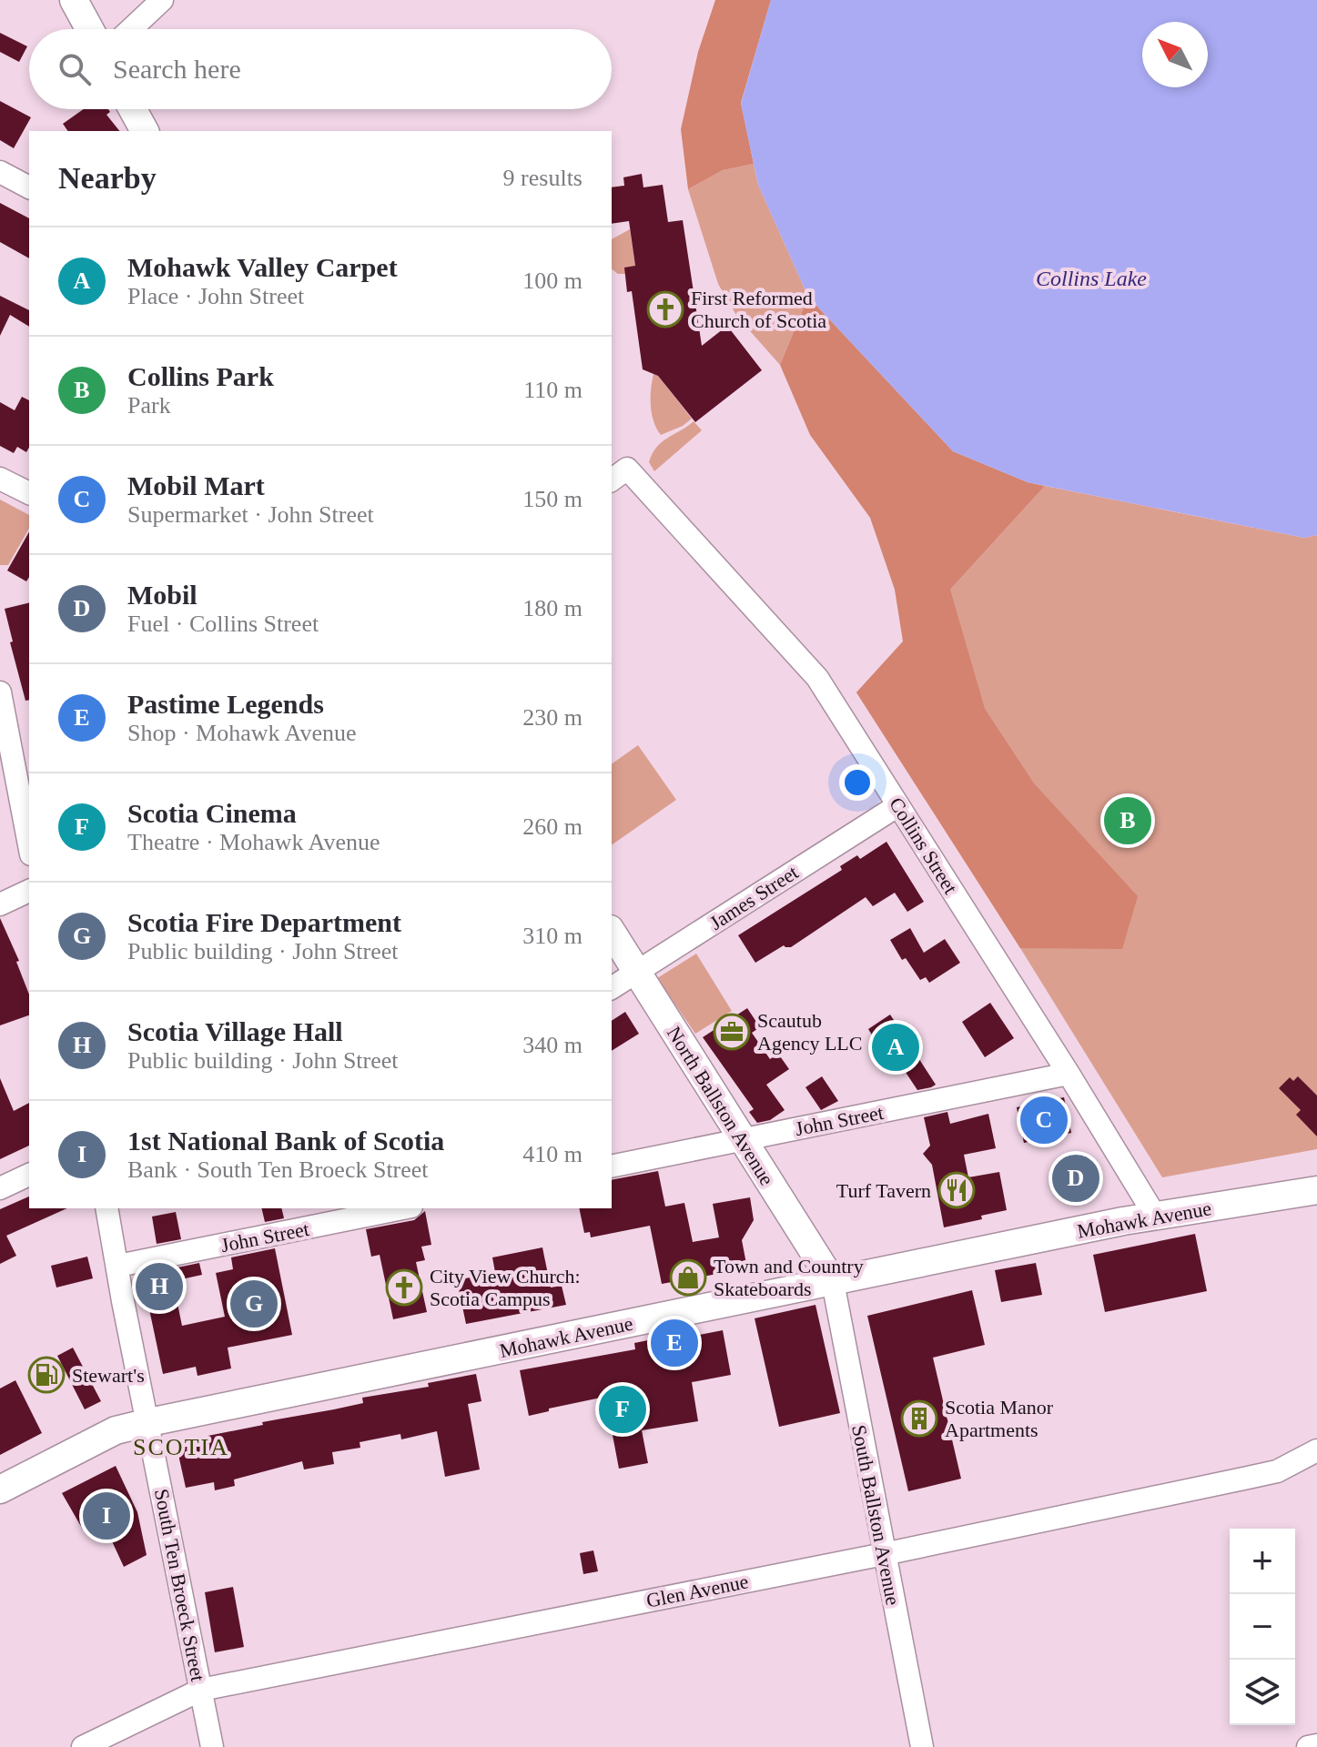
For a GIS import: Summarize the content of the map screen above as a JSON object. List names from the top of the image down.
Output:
{
  "streets": {
    "main road": ["North Ballston Avenue", "Mohawk Avenue"],
    "street": [
      "Collins Street",
      "James Street",
      "John Street",
      "South Ballston Avenue",
      "South Ten Broeck Street",
      "Glen Avenue"
    ]
  },
  "crossings": [
    ["Collins Street", "James Street"],
    ["Collins Street", "John Street"],
    ["Collins Street", "Mohawk Avenue"],
    ["James Street", "North Ballston Avenue"],
    ["North Ballston Avenue", "John Street"],
    ["North Ballston Avenue", "Mohawk Avenue"],
    ["North Ballston Avenue", "South Ballston Avenue"],
    ["John Street", "South Ten Broeck Street"],
    ["Mohawk Avenue", "South Ballston Avenue"],
    ["Mohawk Avenue", "South Ten Broeck Street"],
    ["South Ballston Avenue", "Glen Avenue"],
    ["South Ten Broeck Street", "Glen Avenue"]
  ],
  "districts": ["SCOTIA"],
  "water": ["Collins Lake"],
  "places": {
    "church": ["First Reformed Church of Scotia", "City View Church: Scotia Campus"],
    "office": ["Scautub Agency LLC"],
    "restaurant": ["Turf Tavern"],
    "shop": ["Town and Country Skateboards"],
    "fuel station": ["Stewart's"],
    "building": ["Scotia Manor Apartments"]
  },
  "north": "top left",
  "page": {
    "search": "Search here",
    "heading": ["Nearby", "9 results"],
    "list": [
      {
        "mark": "A",
        "name": "Mohawk Valley Carpet",
        "note": "Place · John Street",
        "value": "100 m"
      },
      {
        "mark": "B",
        "name": "Collins Park",
        "note": "Park",
        "value": "110 m"
      },
      {
        "mark": "C",
        "name": "Mobil Mart",
        "note": "Supermarket · John Street",
        "value": "150 m"
      },
      {
        "mark": "D",
        "name": "Mobil",
        "note": "Fuel · Collins Street",
        "value": "180 m"
      },
      {
        "mark": "E",
        "name": "Pastime Legends",
        "note": "Shop · Mohawk Avenue",
        "value": "230 m"
      },
      {
        "mark": "F",
        "name": "Scotia Cinema",
        "note": "Theatre · Mohawk Avenue",
        "value": "260 m"
      },
      {
        "mark": "G",
        "name": "Scotia Fire Department",
        "note": "Public building · John Street",
        "value": "310 m"
      },
      {
        "mark": "H",
        "name": "Scotia Village Hall",
        "note": "Public building · John Street",
        "value": "340 m"
      },
      {
        "mark": "I",
        "name": "1st National Bank of Scotia",
        "note": "Bank · South Ten Broeck Street",
        "value": "410 m"
      }
    ],
    "pins": [
      "B",
      "A",
      "C",
      "D",
      "H",
      "G",
      "E",
      "F",
      "I"
    ],
    "map_buttons": ["+", "−"]
  }
}
